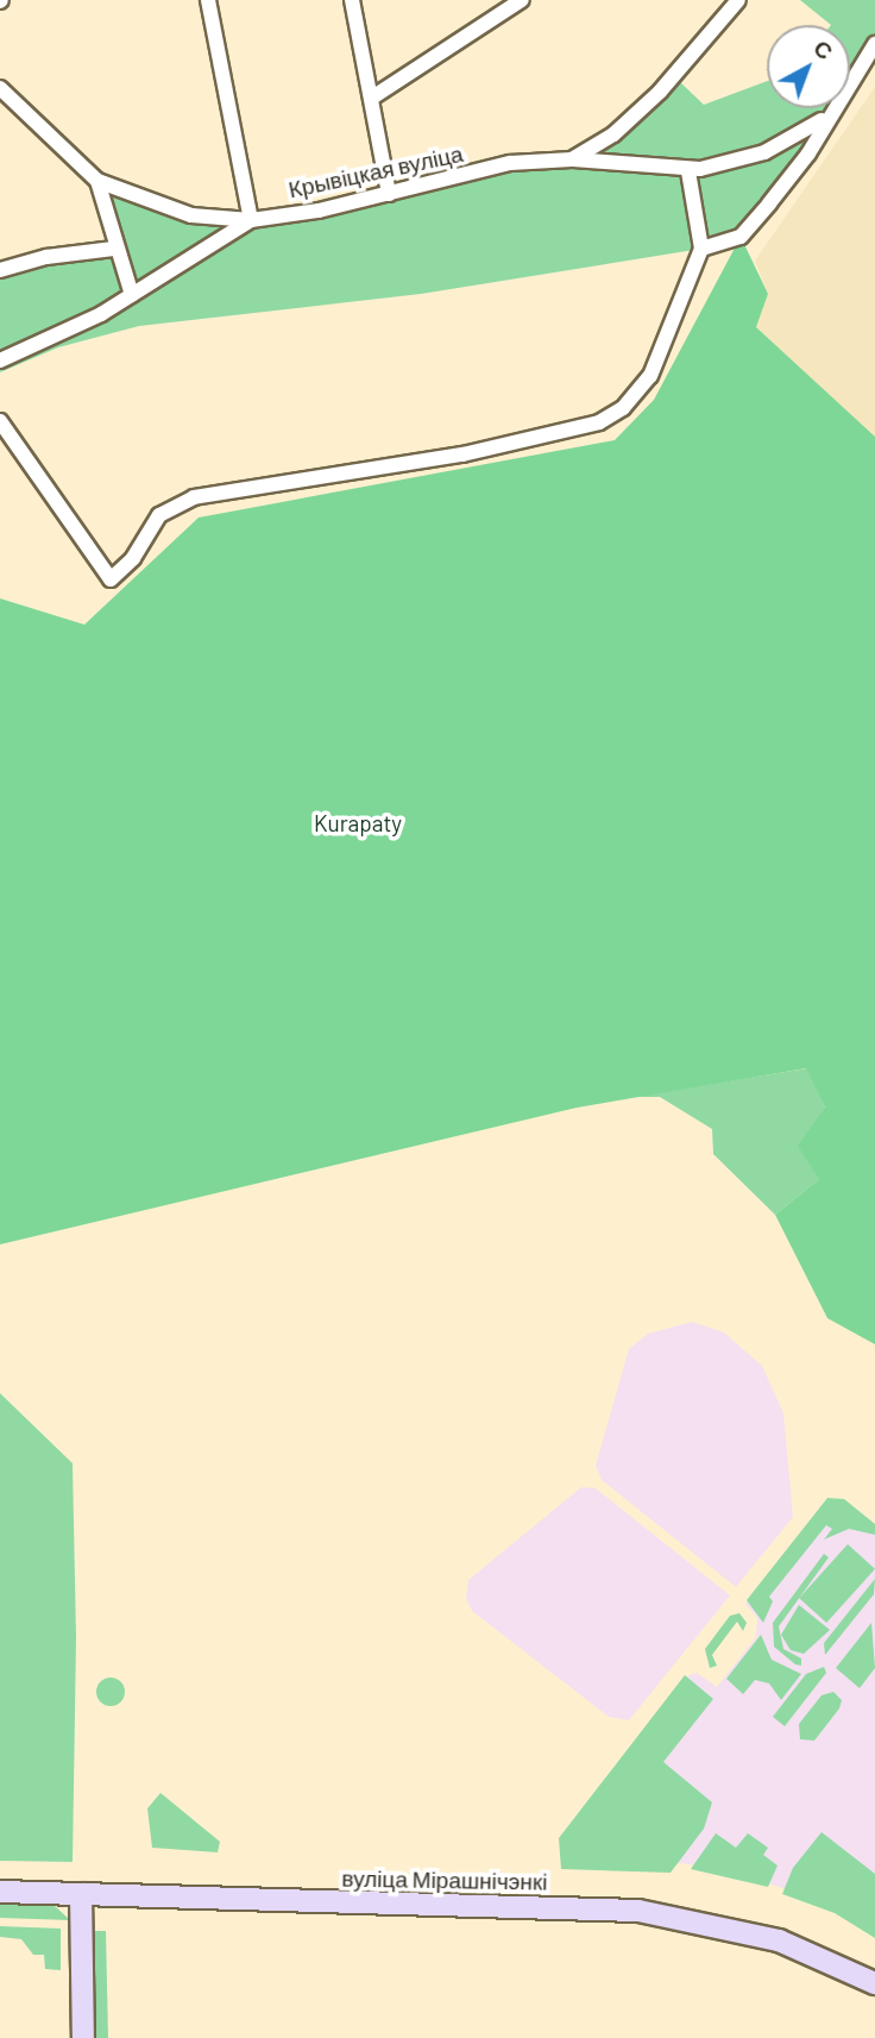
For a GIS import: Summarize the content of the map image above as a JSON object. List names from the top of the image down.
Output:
{
  "streets": {
    "main road": ["вуліца Мірашнічэнкі"],
    "street": ["Крывіцкая вуліца"]
  },
  "parks": ["Kurapaty"],
  "north": "top right"
}
